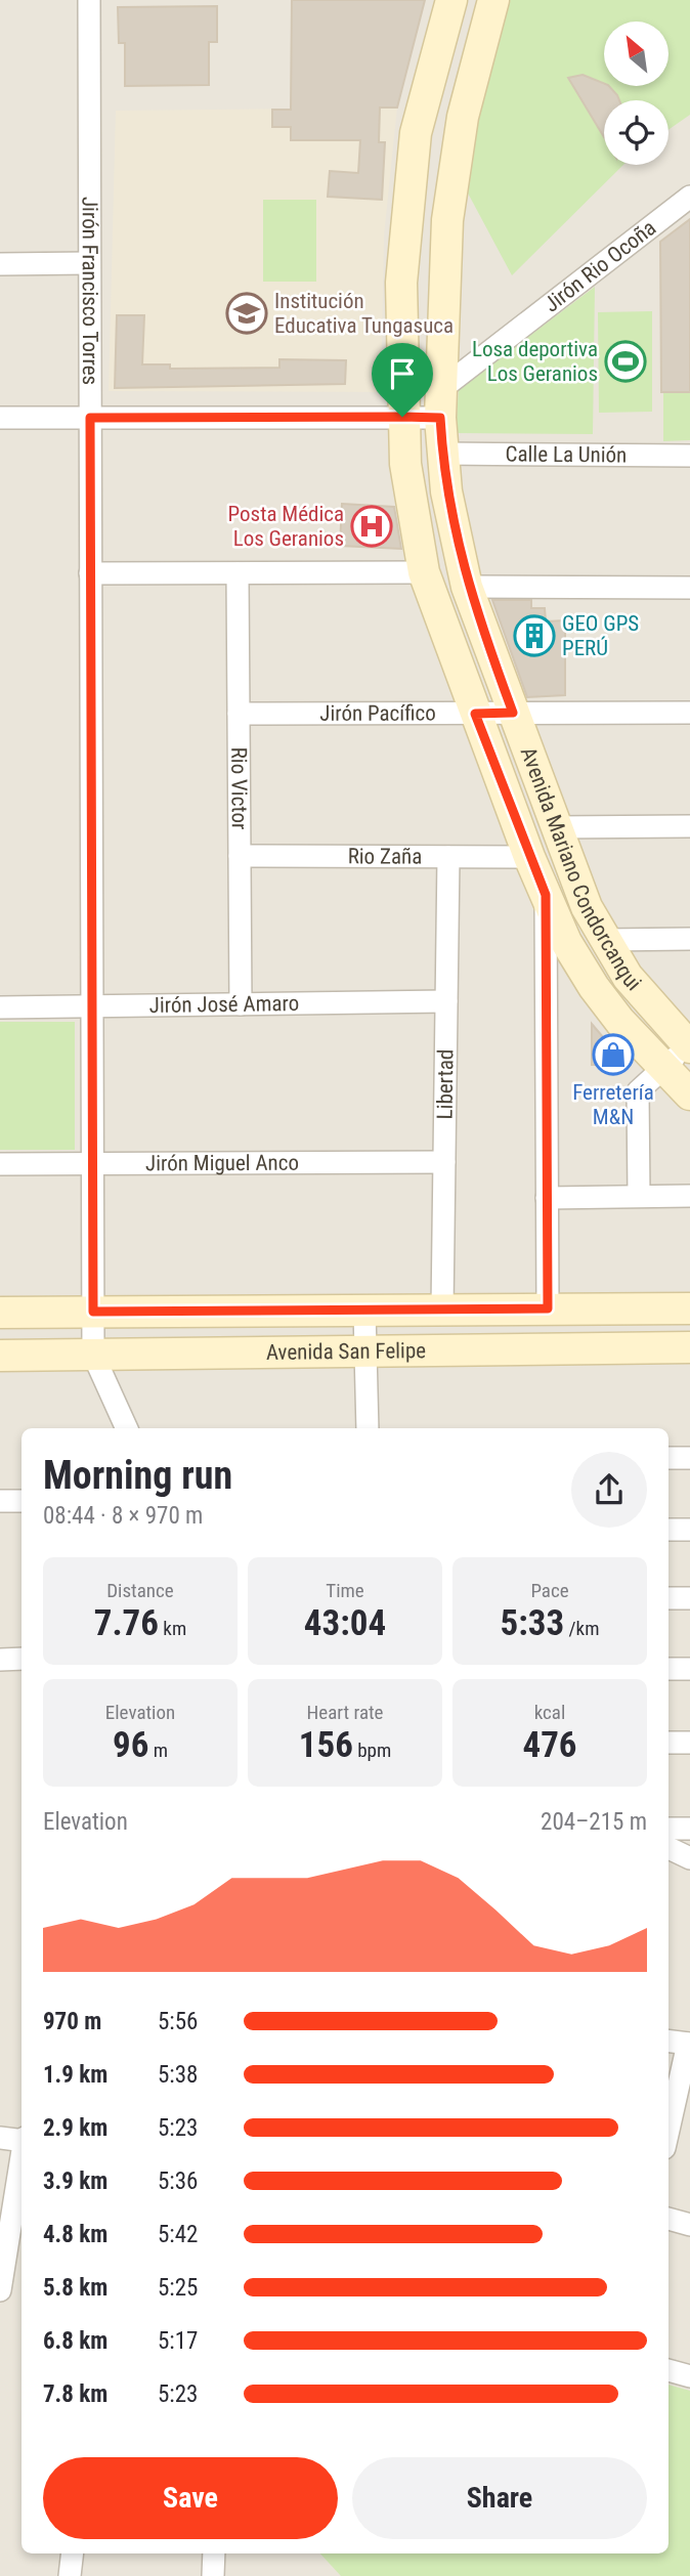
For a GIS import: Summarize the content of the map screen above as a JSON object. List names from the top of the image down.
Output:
{
  "streets": {
    "main road": ["Avenida Mariano Condorcanqui", "Avenida San Felipe"],
    "street": [
      "Jirón Rio Ocoña",
      "Jirón Francisco Torres",
      "Calle La Unión",
      "Jirón Pacífico",
      "Rio Victor",
      "Rio Zaña",
      "Jirón José Amaro",
      "Libertad",
      "Jirón Miguel Anco"
    ]
  },
  "crossings": [
    ["Jirón Rio Ocoña", "Avenida Mariano Condorcanqui"],
    ["Jirón Francisco Torres", "Jirón José Amaro"],
    ["Jirón Francisco Torres", "Jirón Miguel Anco"],
    ["Jirón Francisco Torres", "Avenida San Felipe"],
    ["Calle La Unión", "Avenida Mariano Condorcanqui"],
    ["Jirón Pacífico", "Rio Victor"],
    ["Jirón Pacífico", "Avenida Mariano Condorcanqui"],
    ["Rio Victor", "Rio Zaña"],
    ["Rio Victor", "Jirón José Amaro"],
    ["Rio Zaña", "Avenida Mariano Condorcanqui"],
    ["Rio Zaña", "Libertad"],
    ["Jirón José Amaro", "Libertad"],
    ["Libertad", "Jirón Miguel Anco"],
    ["Libertad", "Avenida San Felipe"]
  ],
  "places": {
    "school or university": ["Institución Educativa Tungasuca"],
    "sports": ["Losa deportiva Los Geranios"],
    "hospital": ["Posta Médica Los Geranios"],
    "building": ["GEO GPS PERÚ"],
    "shop": ["Ferretería M&N"]
  },
  "north": "top left",
  "page": {
    "heading": ["Morning run", "08:44 · 8 × 970 m"],
    "stats": [
      ["Distance", "7.76 km"],
      ["Time", "43:04"],
      ["Pace", "5:33 /km"],
      ["Elevation", "96 m"],
      ["Heart rate", "156 bpm"],
      ["kcal", "476"]
    ],
    "chart": ["Elevation", "204–215 m"],
    "list": [
      {
        "name": "970 m",
        "note": "5:56"
      },
      {
        "name": "1.9 km",
        "note": "5:38"
      },
      {
        "name": "2.9 km",
        "note": "5:23"
      },
      {
        "name": "3.9 km",
        "note": "5:36"
      },
      {
        "name": "4.8 km",
        "note": "5:42"
      },
      {
        "name": "5.8 km",
        "note": "5:25"
      },
      {
        "name": "6.8 km",
        "note": "5:17"
      },
      {
        "name": "7.8 km",
        "note": "5:23"
      }
    ],
    "buttons": ["Save", "Share"]
  }
}
